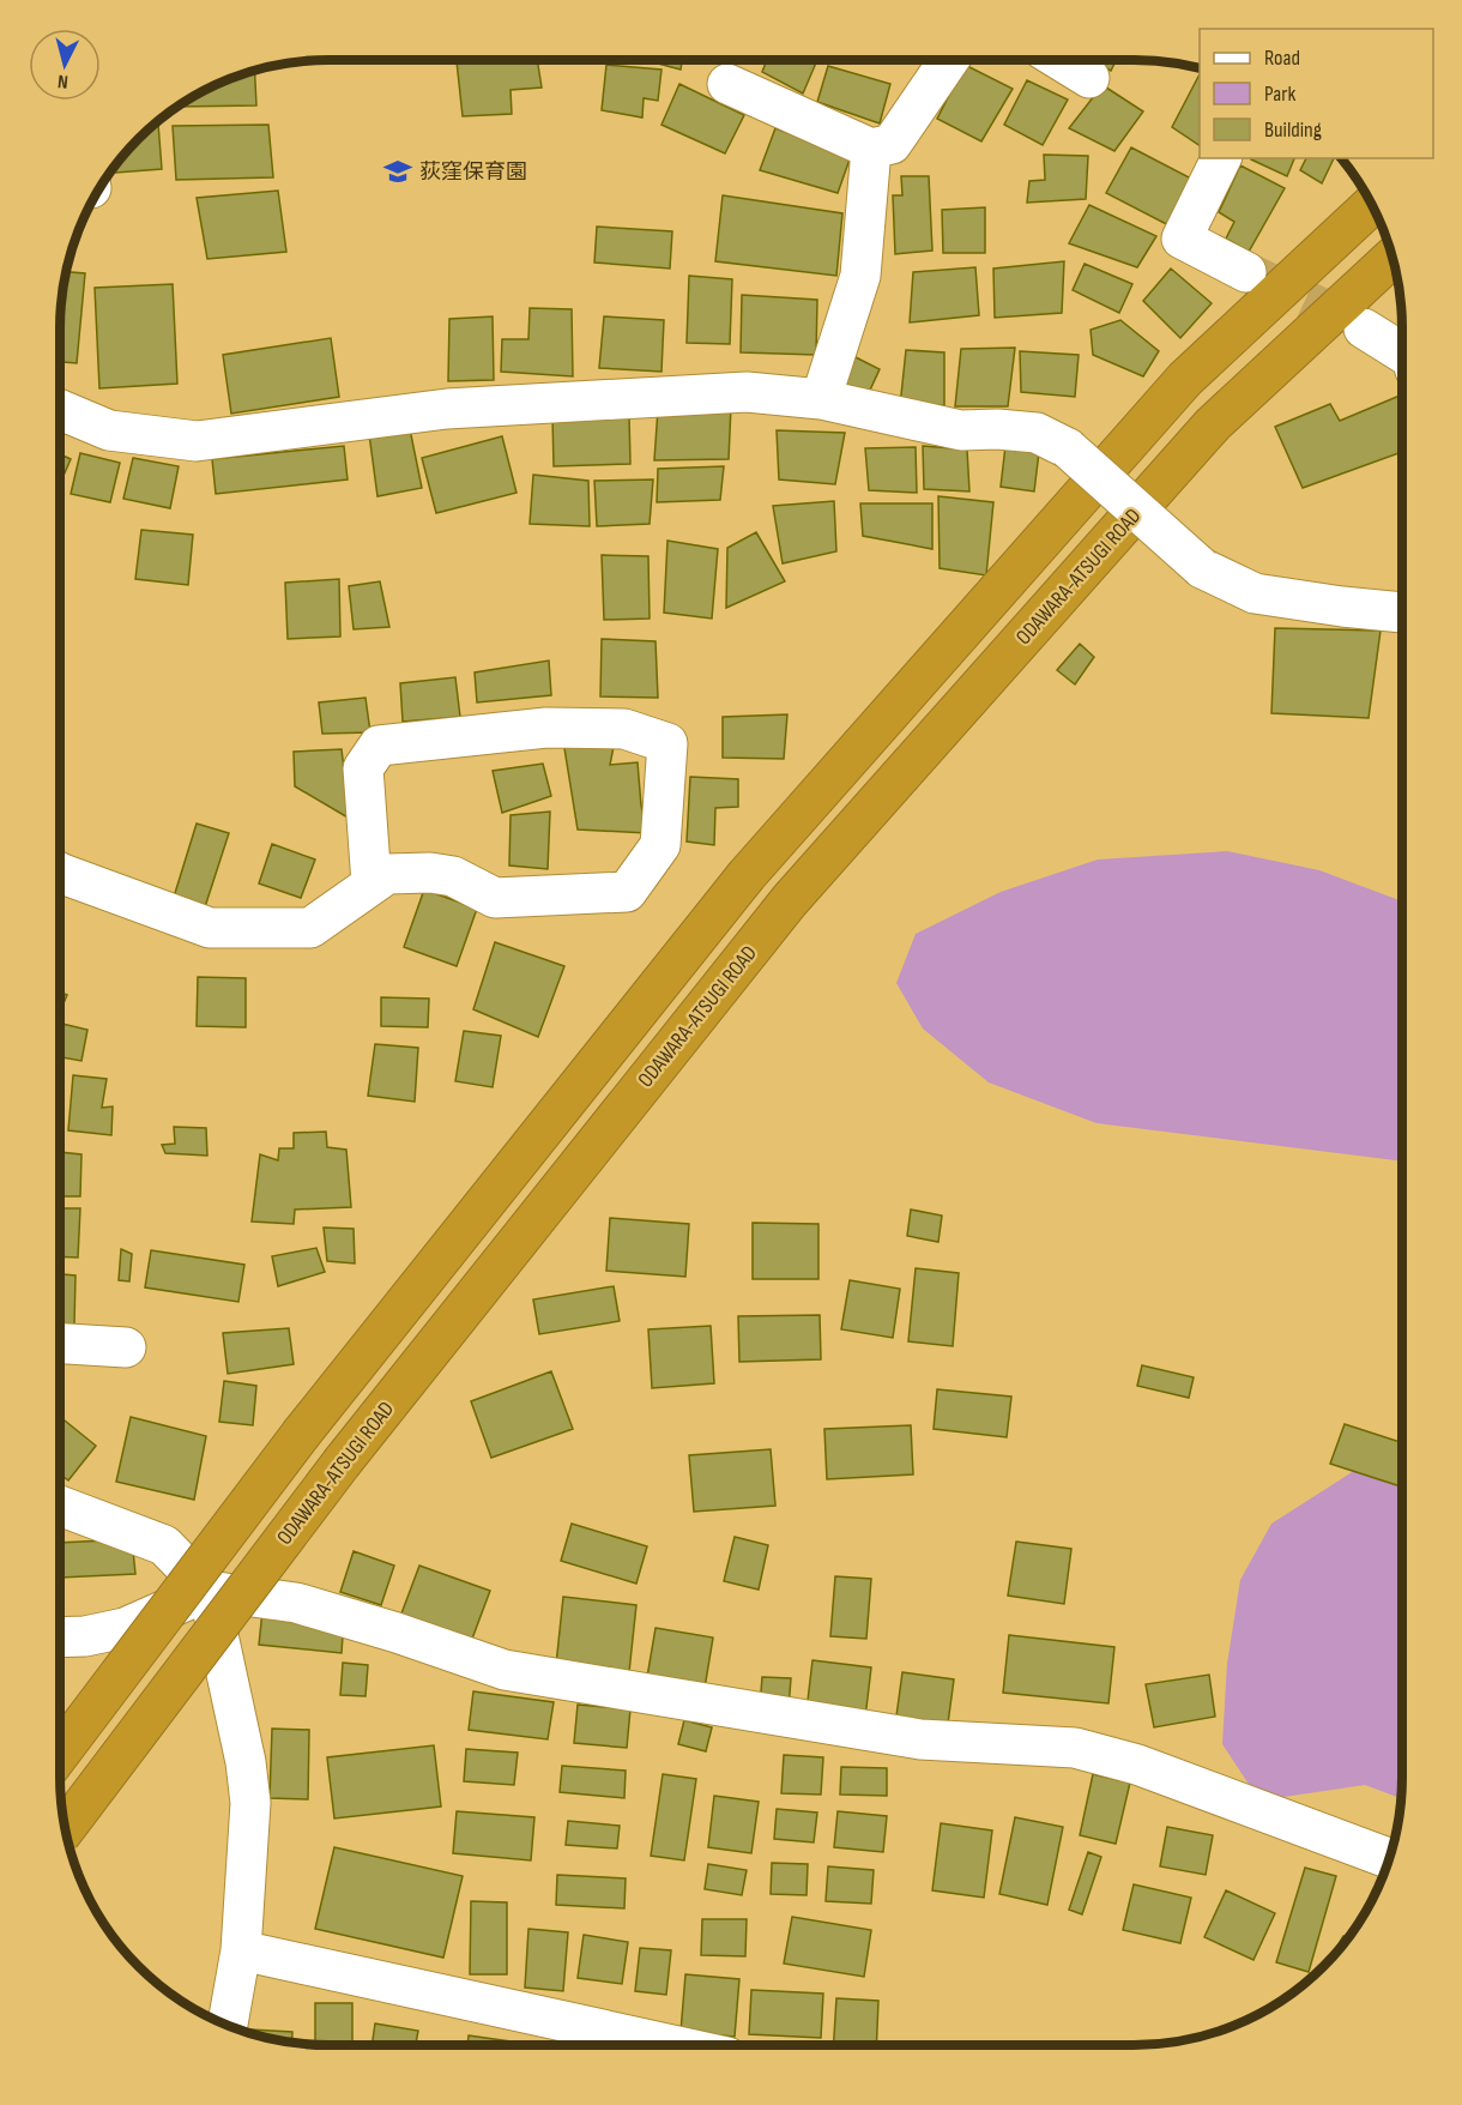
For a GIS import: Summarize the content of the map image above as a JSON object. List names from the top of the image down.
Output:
{
  "streets": {
    "highway": ["ODAWARA-ATSUGI ROAD"]
  },
  "places": {
    "school or university": ["荻窪保育園"]
  },
  "legend": ["Road", "Park", "Building"],
  "north": "bottom"
}
